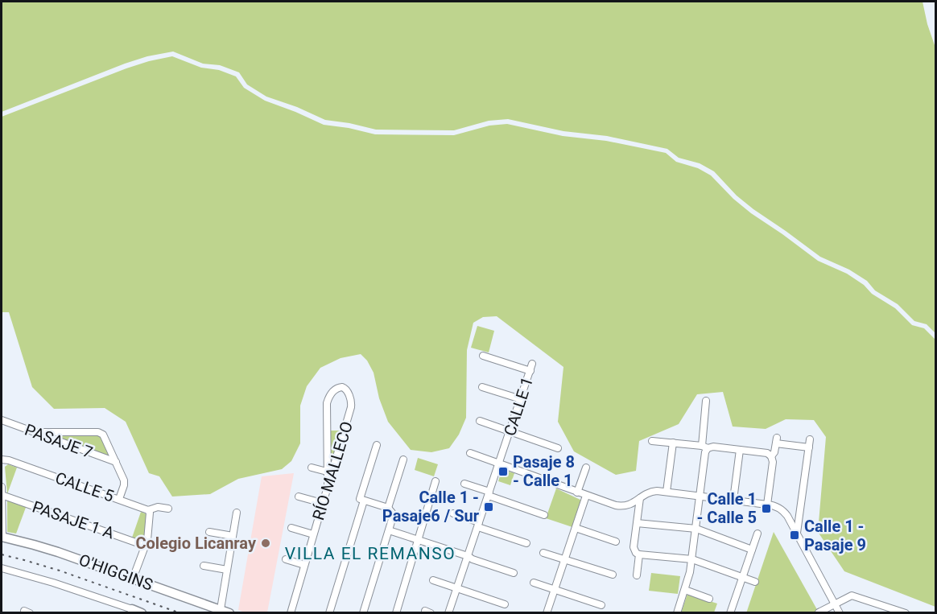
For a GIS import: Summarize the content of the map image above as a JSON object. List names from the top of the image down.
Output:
{
  "streets": {
    "street": [
      "CALLE 1",
      "PASAJE 7",
      "RÍO MALLECO",
      "CALLE 5",
      "PASAJE 1 A",
      "O'HIGGINS"
    ]
  },
  "districts": ["VILLA EL REMANSO"],
  "places": {
    "transit": [
      "Pasaje 8 - Calle 1",
      "Calle 1 - Pasaje6 / Sur",
      "Calle 1 - Calle 5",
      "Calle 1 - Pasaje 9"
    ],
    "other": ["Colegio Licanray"]
  }
}
